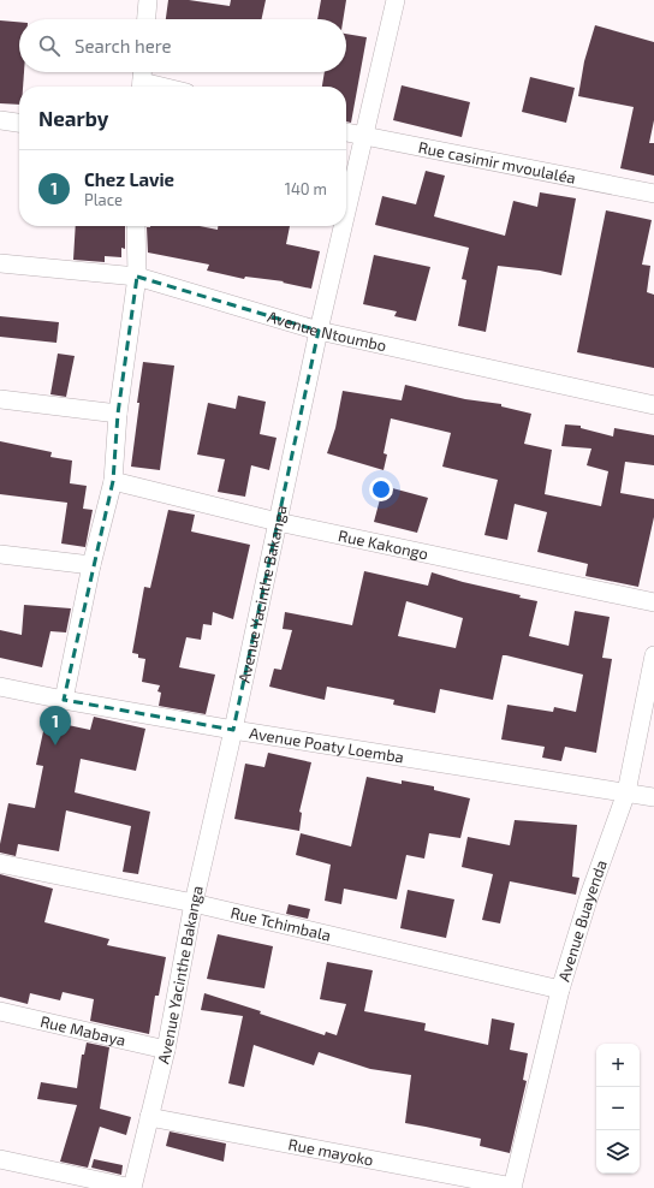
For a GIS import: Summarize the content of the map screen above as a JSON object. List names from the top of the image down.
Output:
{
  "streets": {
    "street": [
      "Rue casimir mvoulaléa",
      "Avenue Ntoumbo",
      "Rue Kakongo",
      "Avenue Yacinthe Bakanga",
      "Avenue Poaty Loemba",
      "Avenue Buayenda",
      "Rue Tchimbala",
      "Rue Mabaya",
      "Rue mayoko"
    ]
  },
  "crossings": [
    ["Rue casimir mvoulaléa", "Avenue Yacinthe Bakanga"],
    ["Avenue Ntoumbo", "Avenue Yacinthe Bakanga"],
    ["Rue Kakongo", "Avenue Yacinthe Bakanga"],
    ["Avenue Yacinthe Bakanga", "Avenue Poaty Loemba"],
    ["Avenue Yacinthe Bakanga", "Rue Tchimbala"],
    ["Avenue Yacinthe Bakanga", "Rue Mabaya"],
    ["Avenue Yacinthe Bakanga", "Rue mayoko"],
    ["Avenue Poaty Loemba", "Avenue Buayenda"],
    ["Avenue Buayenda", "Rue Tchimbala"],
    ["Avenue Buayenda", "Rue mayoko"]
  ],
  "page": {
    "search": "Search here",
    "heading": "Nearby",
    "list": [
      {
        "mark": "1",
        "name": "Chez Lavie",
        "note": "Place",
        "value": "140 m"
      }
    ],
    "pins": "1",
    "map_buttons": ["+", "−"]
  }
}
